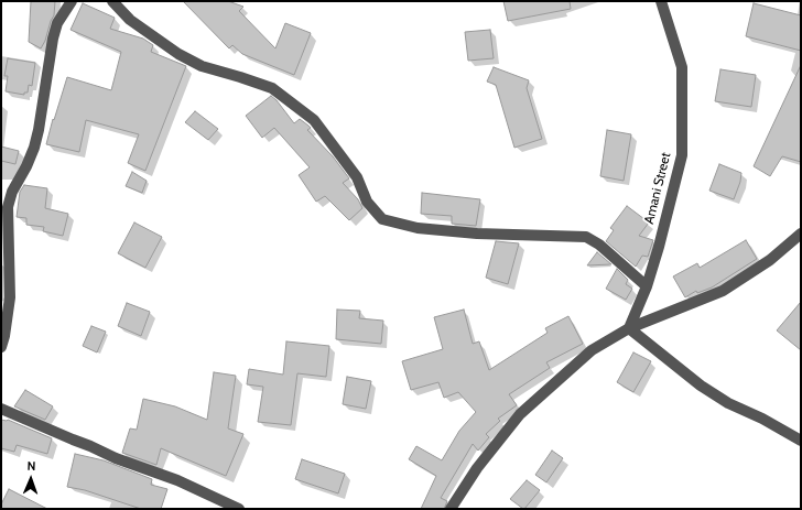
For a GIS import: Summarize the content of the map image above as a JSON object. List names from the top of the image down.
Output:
{
  "streets": {
    "street": ["Amani Street"]
  },
  "north": "top"
}
